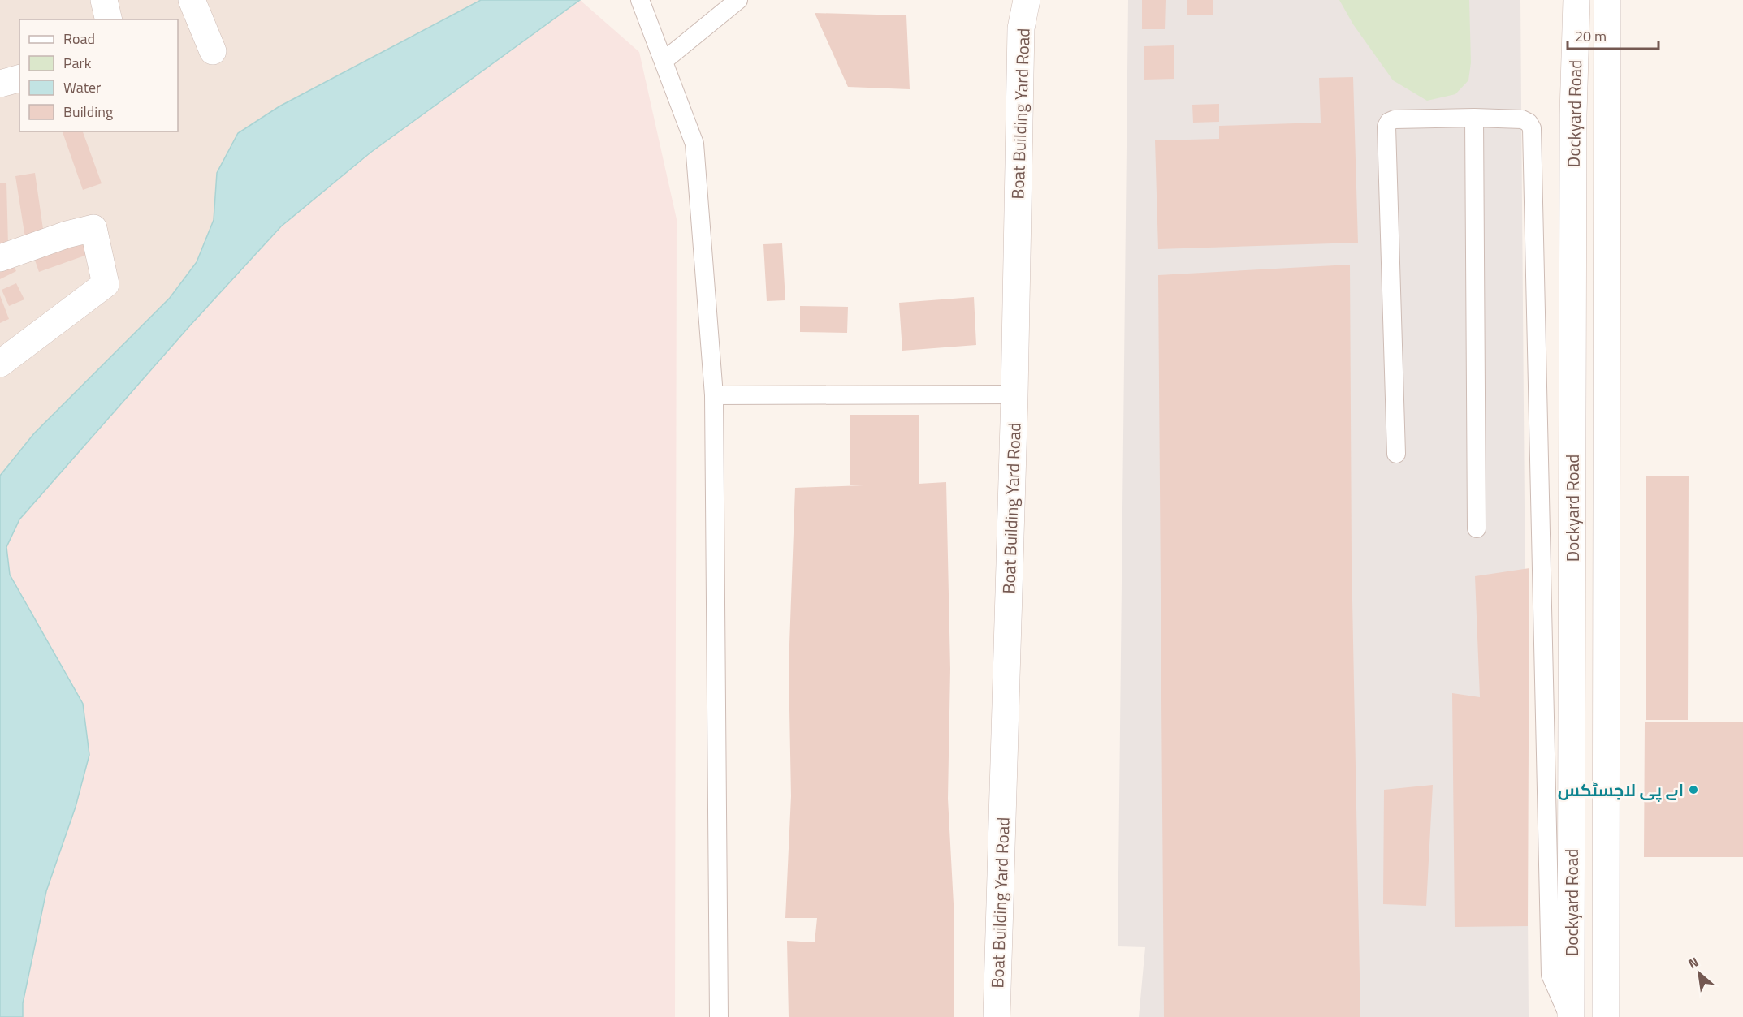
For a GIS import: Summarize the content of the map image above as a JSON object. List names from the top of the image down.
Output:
{
  "streets": {
    "street": ["Boat Building Yard Road", "Dockyard Road"]
  },
  "places": ["اے پی لاجسٹکس"],
  "legend": [
    "Road",
    "Park",
    "Water",
    "Building"
  ],
  "scale_bar": "20 m",
  "north": "top left"
}
